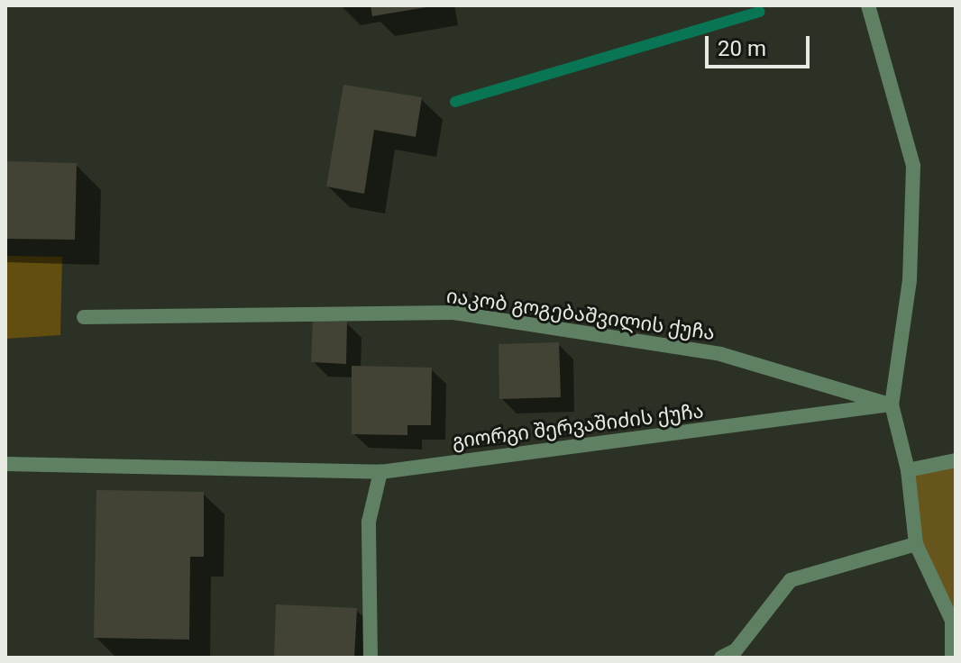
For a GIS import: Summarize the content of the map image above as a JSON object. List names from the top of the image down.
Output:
{
  "streets": {
    "street": ["იაკობ გოგებაშვილის ქუჩა", "გიორგი შერვაშიძის ქუჩა"]
  },
  "crossings": [
    ["იაკობ გოგებაშვილის ქუჩა", "გიორგი შერვაშიძის ქუჩა"]
  ],
  "scale_bar": "20 m"
}
